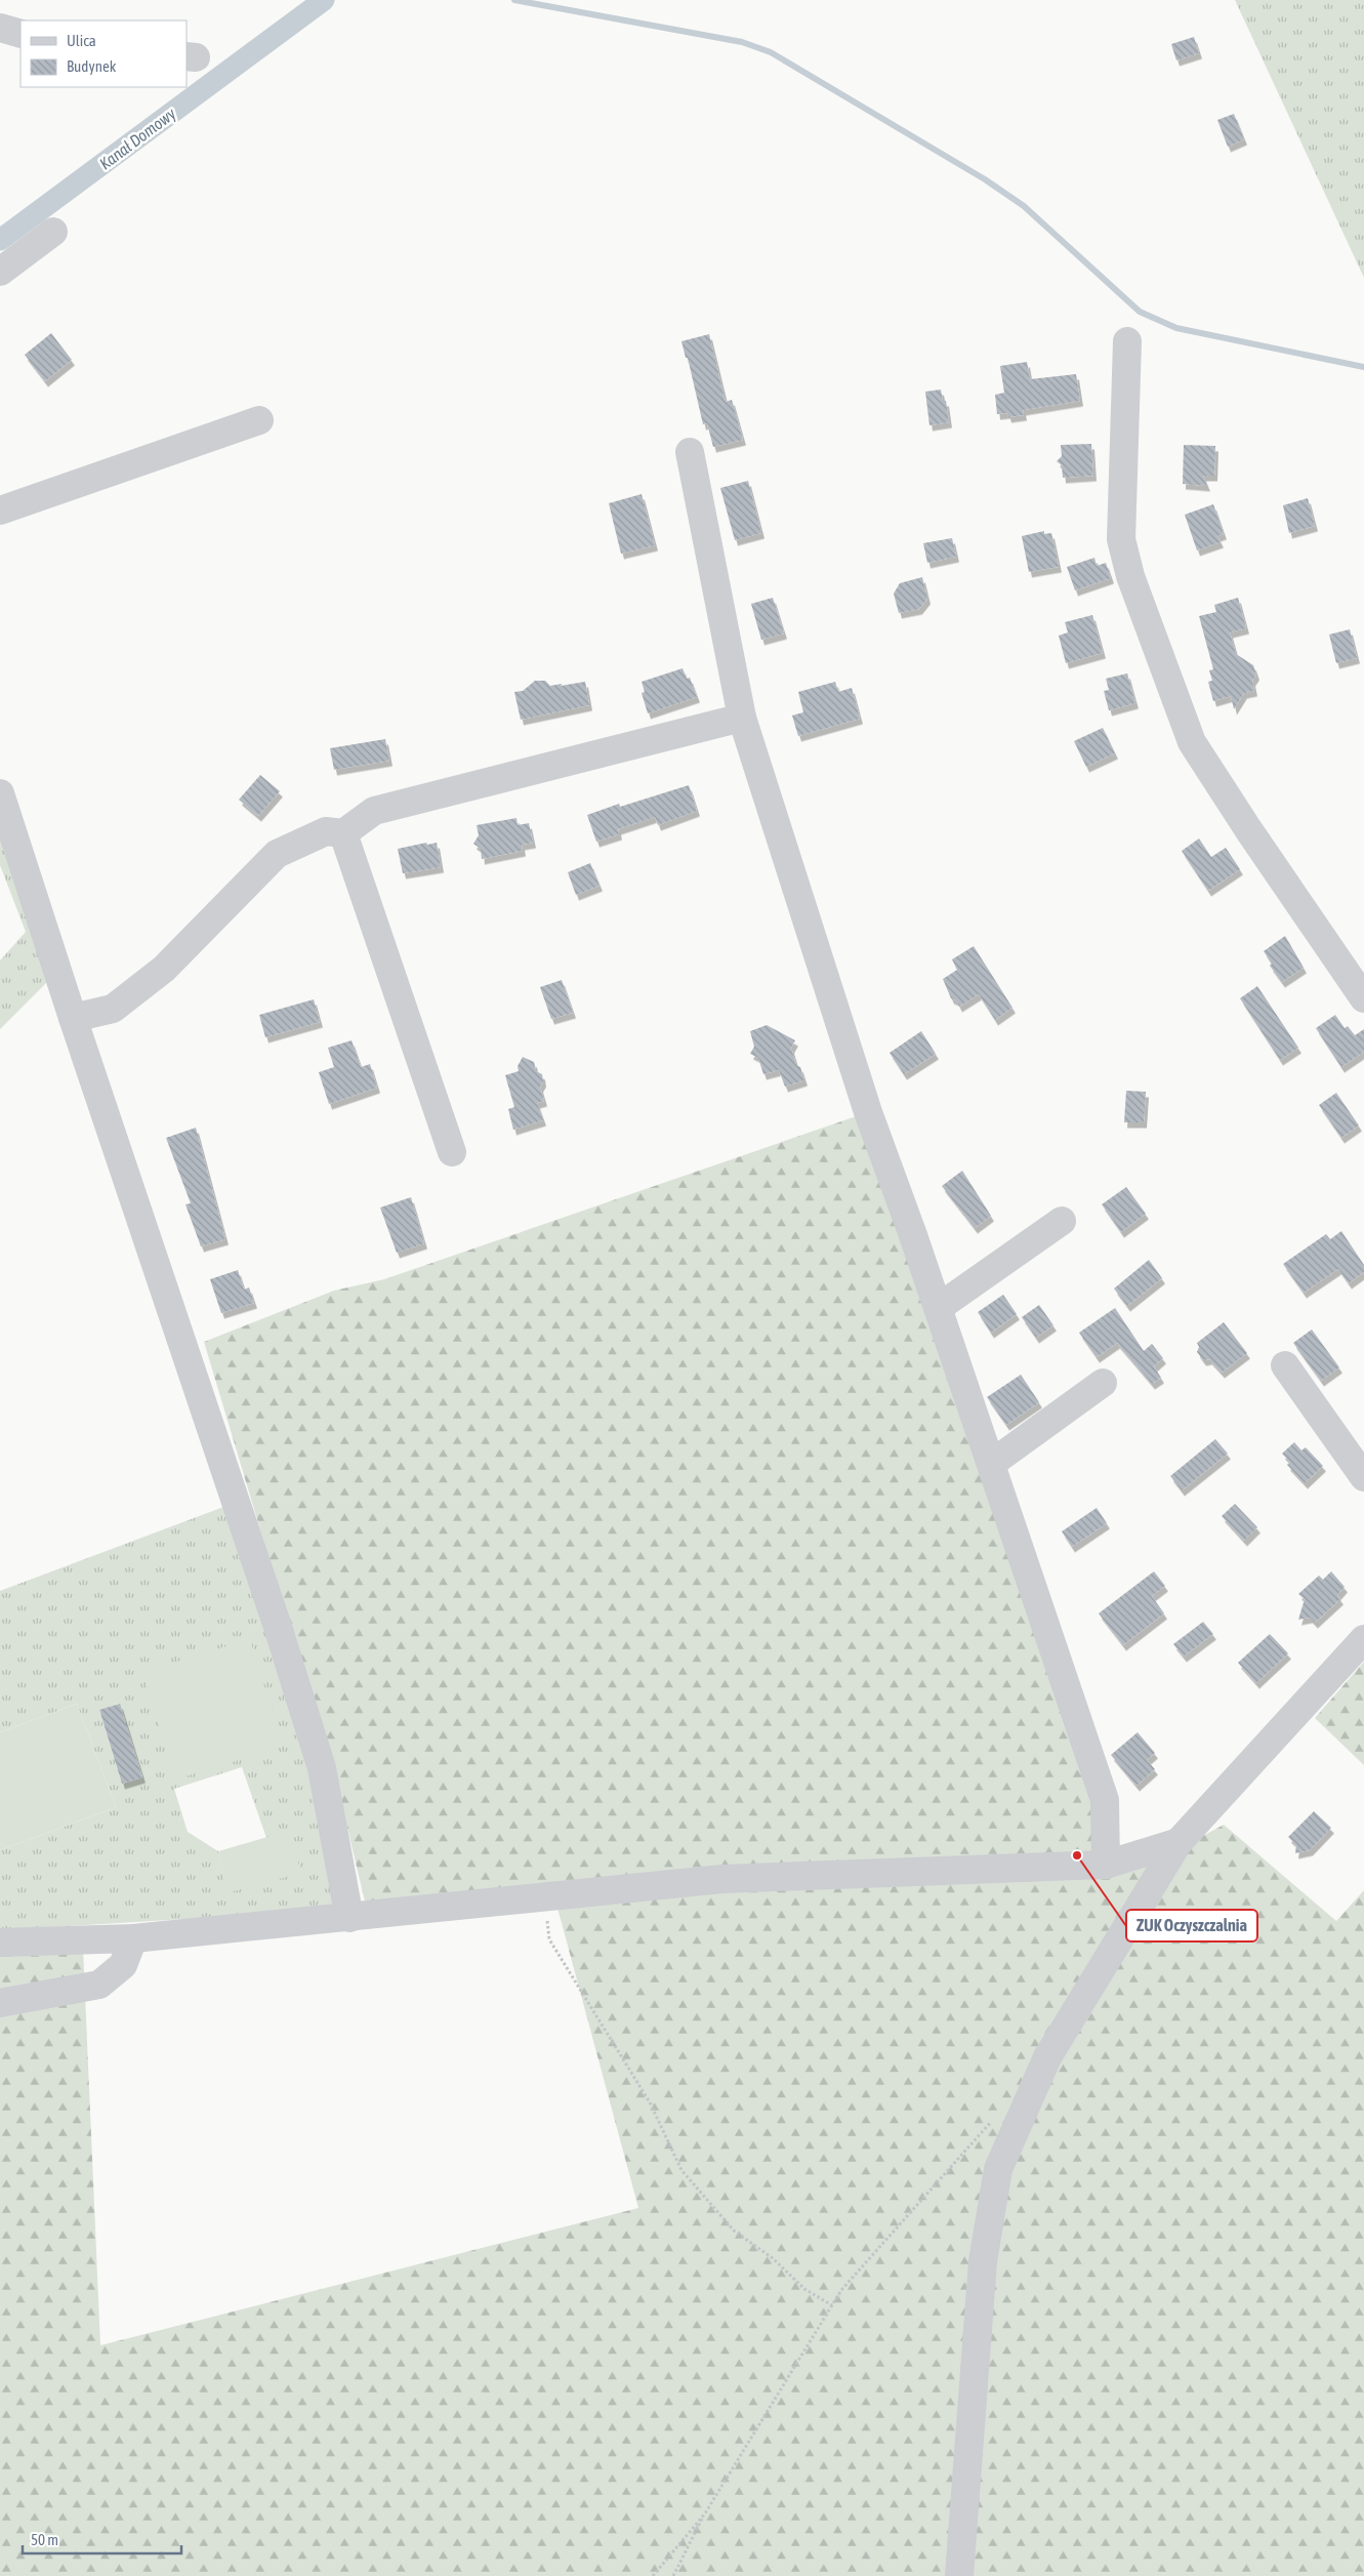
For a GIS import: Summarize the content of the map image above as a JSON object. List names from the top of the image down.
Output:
{
  "water": ["Kanał Domowy"],
  "places": ["ZUK Oczyszczalnia"],
  "legend": ["Ulica", "Budynek"],
  "scale_bar": "50 m"
}
